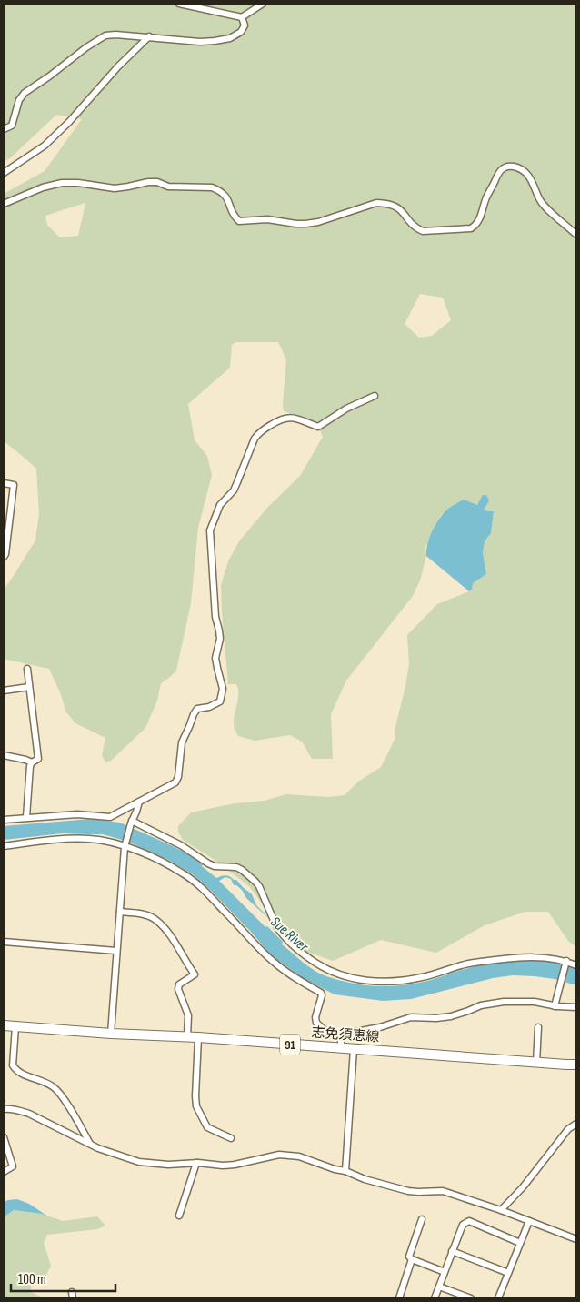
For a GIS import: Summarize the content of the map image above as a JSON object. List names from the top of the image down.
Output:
{
  "streets": {
    "main road": ["志免須恵線", "91"]
  },
  "water": ["Sue River"],
  "scale_bar": "100 m"
}
